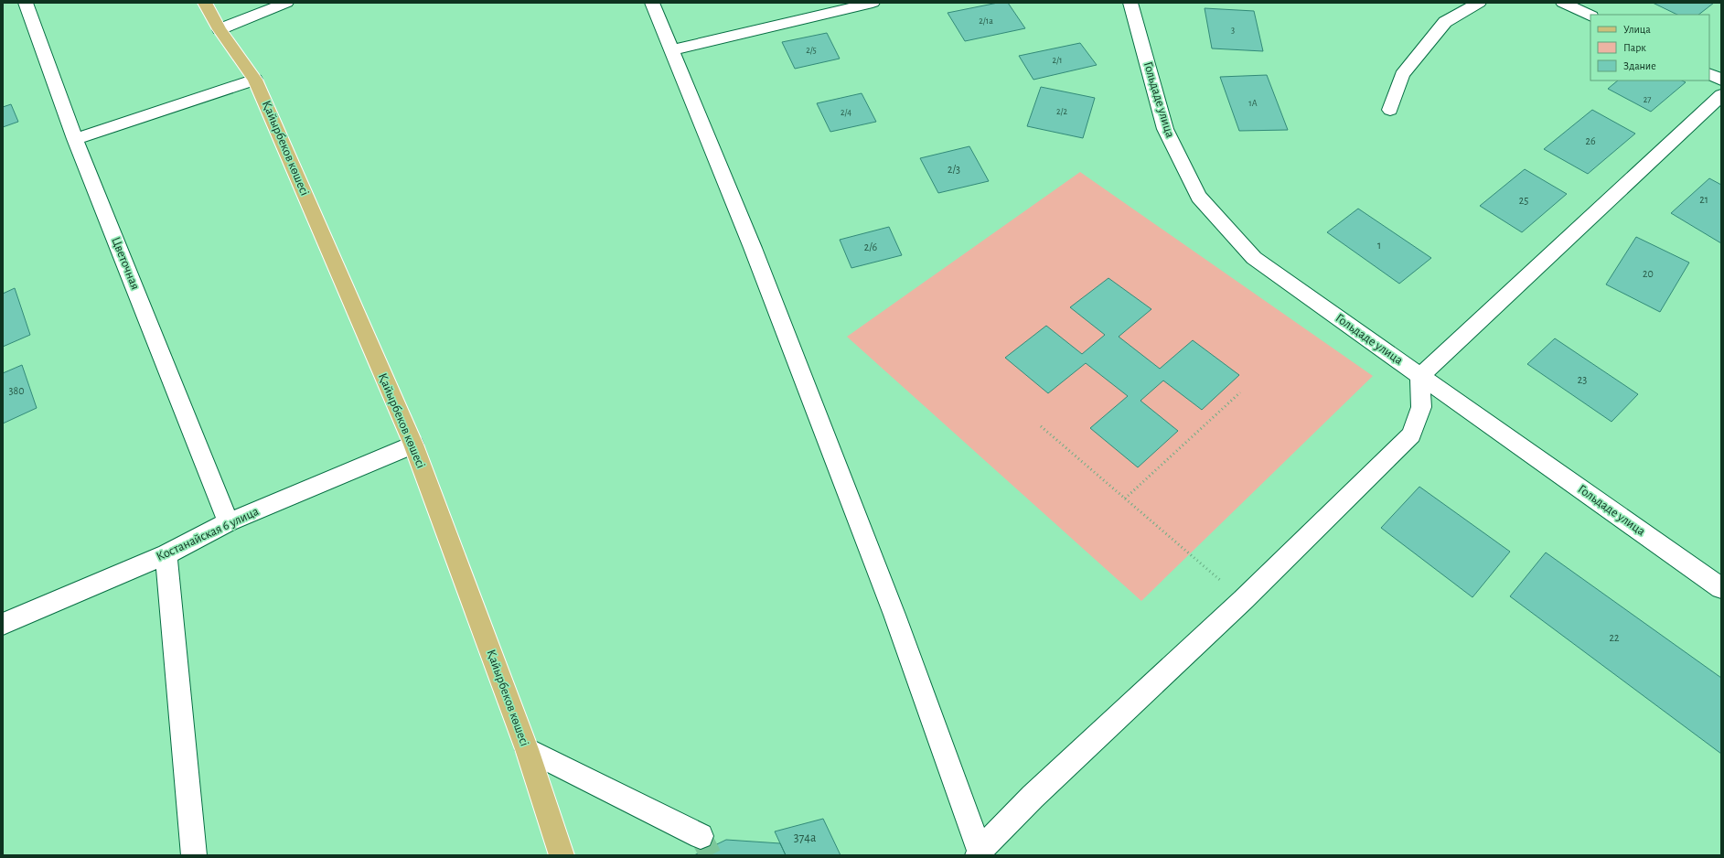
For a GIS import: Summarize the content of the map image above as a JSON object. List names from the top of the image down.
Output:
{
  "streets": {
    "main road": ["Қайырбеков көшесі"],
    "street": ["Гольдаде улица", "Цветочная", "Костанайская 6 улица"]
  },
  "crossings": [
    ["Қайырбеков көшесі", "Костанайская 6 улица"],
    ["Цветочная", "Костанайская 6 улица"]
  ],
  "house_numbers": [
    "2/1а",
    "3",
    "2/5",
    "2/1",
    "27",
    "1А",
    "2/2",
    "2/4",
    "26",
    "2/3",
    "21",
    "25",
    "1",
    "2/6",
    "20",
    "23",
    "380",
    "22",
    "374а"
  ],
  "legend": ["Улица", "Парк", "Здание"]
}
